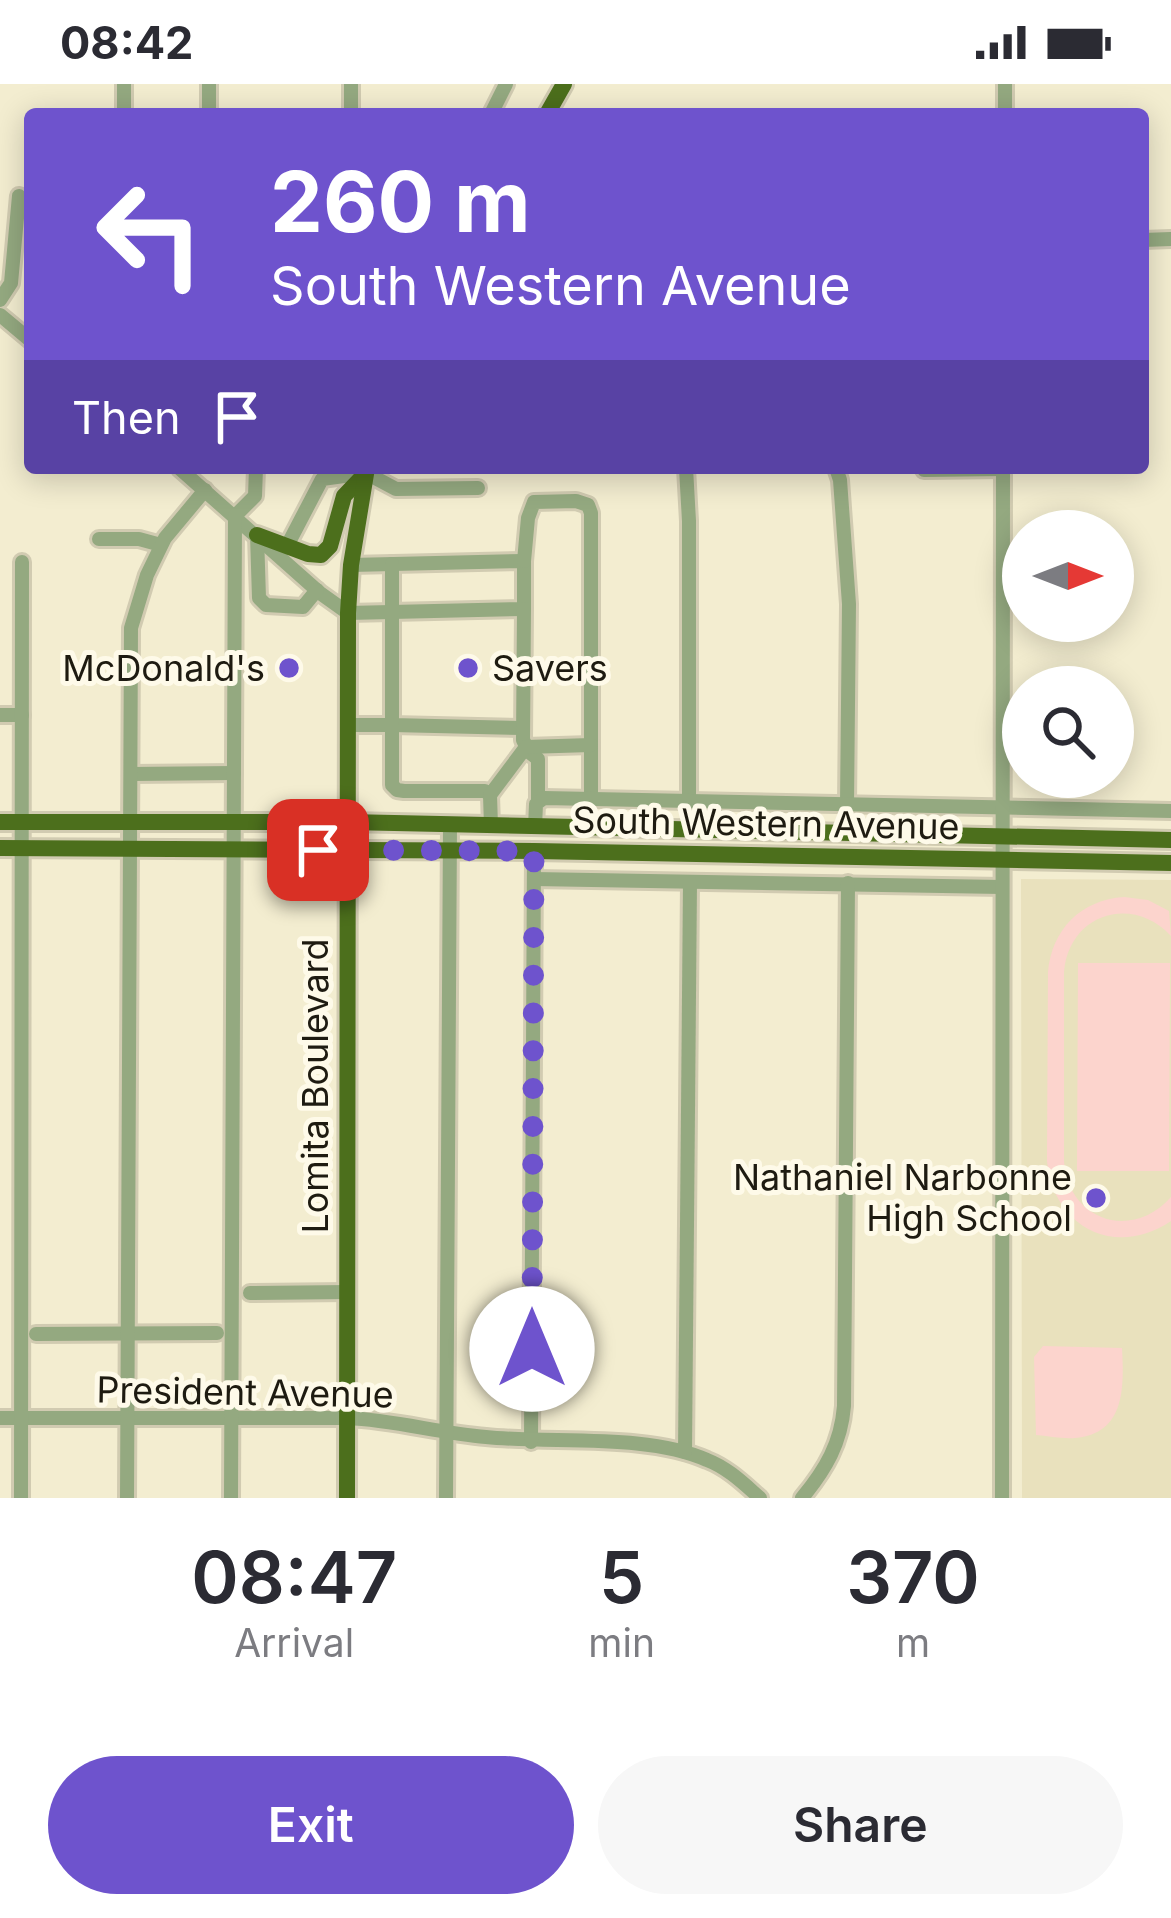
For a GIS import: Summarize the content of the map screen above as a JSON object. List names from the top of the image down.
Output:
{
  "streets": {
    "main road": ["South Western Avenue", "Lomita Boulevard"],
    "street": ["President Avenue"]
  },
  "crossings": [
    ["South Western Avenue", "Lomita Boulevard"],
    ["Lomita Boulevard", "President Avenue"]
  ],
  "places": ["McDonald's", "Savers", "Nathaniel Narbonne High School"],
  "north": "right",
  "page": {
    "status": "08:42",
    "turn": ["260 m", "South Western Avenue"],
    "then": "Then",
    "eta": [
      "08:47",
      "Arrival",
      "5",
      "min",
      "370",
      "m"
    ],
    "buttons": ["Exit", "Share"]
  }
}
